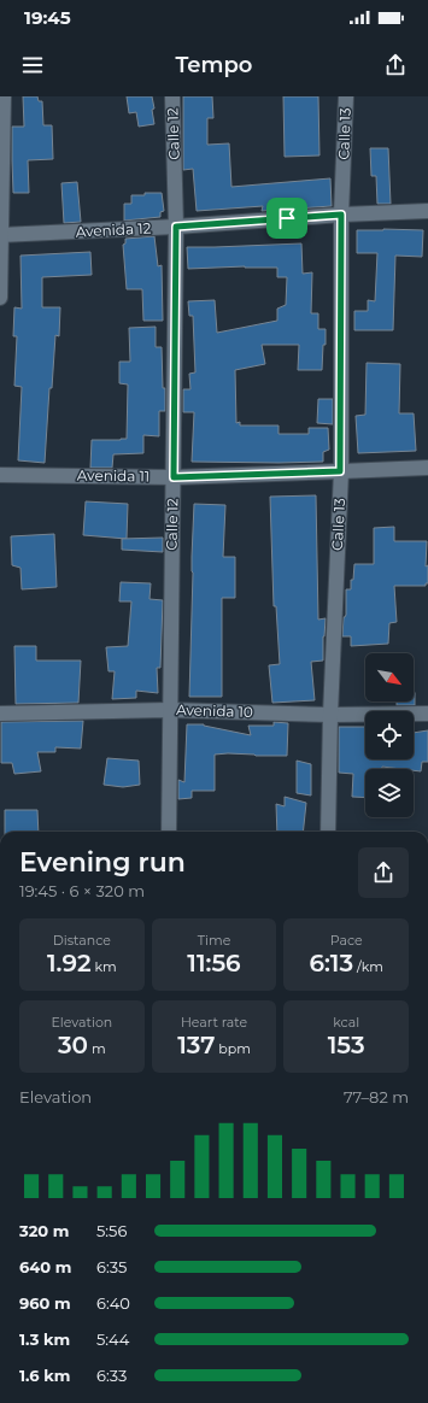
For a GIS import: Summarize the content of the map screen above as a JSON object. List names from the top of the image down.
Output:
{
  "streets": {
    "street": [
      "Calle 12",
      "Calle 13",
      "Avenida 12",
      "Avenida 11",
      "Avenida 10"
    ]
  },
  "crossings": [
    ["Calle 12", "Avenida 12"],
    ["Calle 12", "Avenida 11"],
    ["Calle 12", "Avenida 10"],
    ["Calle 13", "Avenida 12"],
    ["Calle 13", "Avenida 11"],
    ["Calle 13", "Avenida 10"]
  ],
  "north": "bottom right",
  "page": {
    "status": "19:45",
    "header": "Tempo",
    "heading": ["Evening run", "19:45 · 6 × 320 m"],
    "stats": [
      ["Distance", "1.92 km"],
      ["Time", "11:56"],
      ["Pace", "6:13 /km"],
      ["Elevation", "30 m"],
      ["Heart rate", "137 bpm"],
      ["kcal", "153"]
    ],
    "chart": ["Elevation", "77–82 m"],
    "list": [
      {
        "name": "320 m",
        "note": "5:56"
      },
      {
        "name": "640 m",
        "note": "6:35"
      },
      {
        "name": "960 m",
        "note": "6:40"
      },
      {
        "name": "1.3 km",
        "note": "5:44"
      },
      {
        "name": "1.6 km",
        "note": "6:33"
      }
    ]
  }
}
